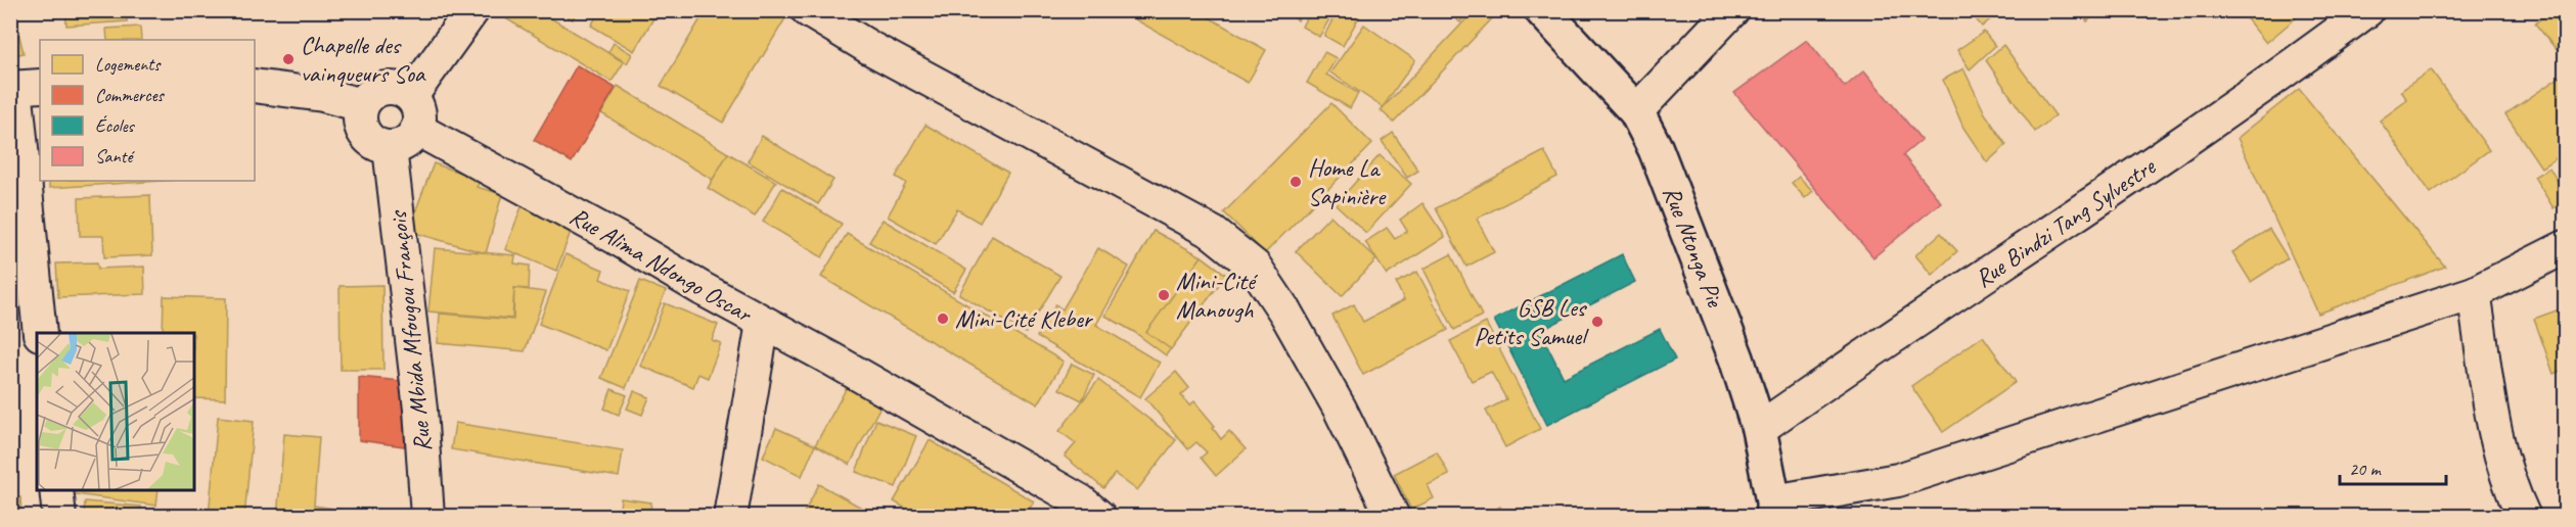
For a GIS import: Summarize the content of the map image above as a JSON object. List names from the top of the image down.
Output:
{
  "streets": {
    "street": [
      "Rue Bindzi Tang Sylvestre",
      "Rue Ntonga Pie",
      "Rue Alima Ndongo Oscar",
      "Rue Mbida Mfougou François"
    ]
  },
  "crossings": [
    ["Rue Bindzi Tang Sylvestre", "Rue Ntonga Pie"],
    ["Rue Alima Ndongo Oscar", "Rue Mbida Mfougou François"]
  ],
  "places": [
    "Chapelle des vainqueurs Soa",
    "Home La Sapinière",
    "Mini-Cité Manough",
    "Mini-Cité Kleber",
    "GSB Les Petits Samuel"
  ],
  "legend": [
    "Logements",
    "Commerces",
    "Écoles",
    "Santé"
  ],
  "scale_bar": "20 m"
}
